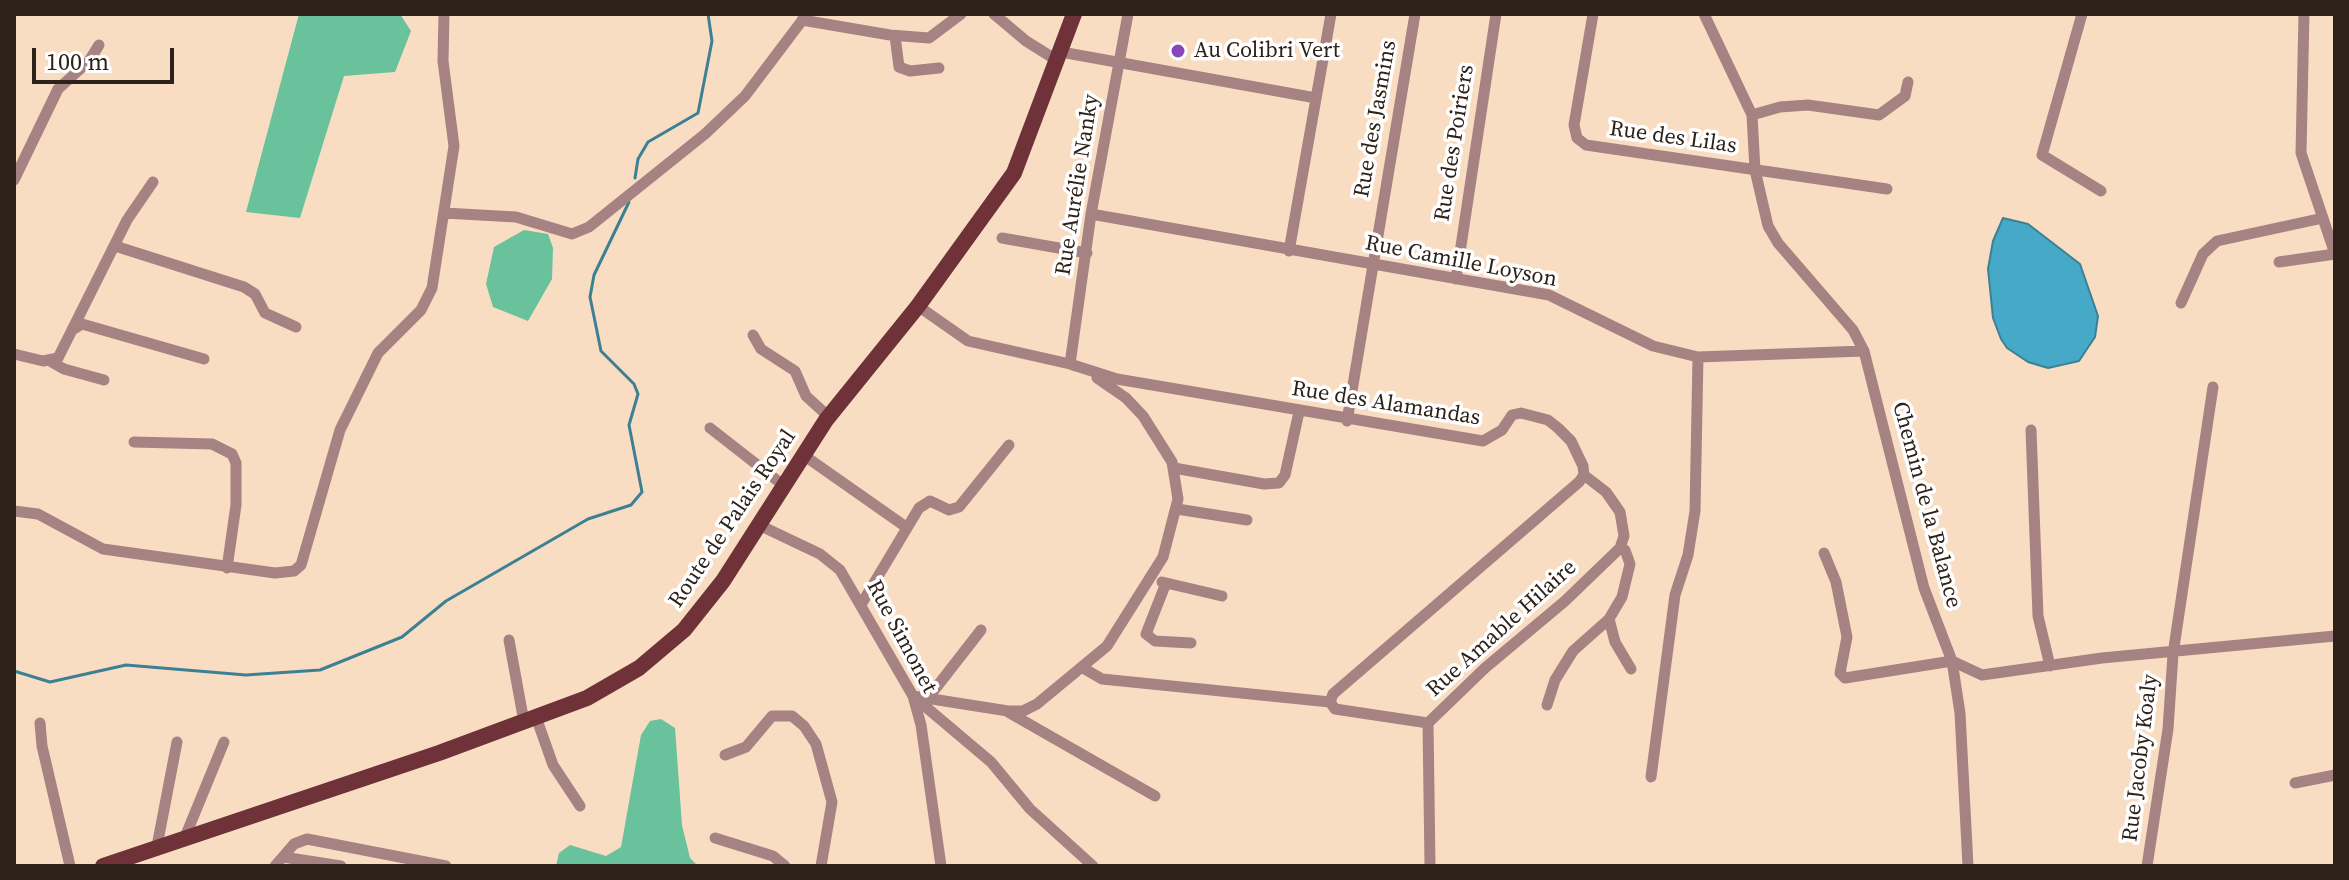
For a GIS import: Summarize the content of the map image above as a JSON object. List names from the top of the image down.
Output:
{
  "streets": {
    "main road": ["Route de Palais Royal"],
    "street": [
      "Rue des Jasmins",
      "Rue des Lilas",
      "Rue des Poiriers",
      "Rue Aurélie Nanky",
      "Rue Camille Loyson",
      "Rue des Alamandas",
      "Chemin de la Balance",
      "Rue Amable Hilaire",
      "Rue Simonet",
      "Rue Jacoby Koaly"
    ]
  },
  "crossings": [
    ["Rue des Jasmins", "Rue Camille Loyson"],
    ["Rue des Jasmins", "Rue des Alamandas"],
    ["Rue des Lilas", "Chemin de la Balance"],
    ["Rue des Poiriers", "Rue Camille Loyson"],
    ["Rue Aurélie Nanky", "Rue Camille Loyson"],
    ["Rue Aurélie Nanky", "Rue des Alamandas"],
    ["Rue Camille Loyson", "Chemin de la Balance"],
    ["Rue des Alamandas", "Route de Palais Royal"],
    ["Route de Palais Royal", "Rue Simonet"]
  ],
  "places": ["Au Colibri Vert"],
  "scale_bar": "100 m"
}
